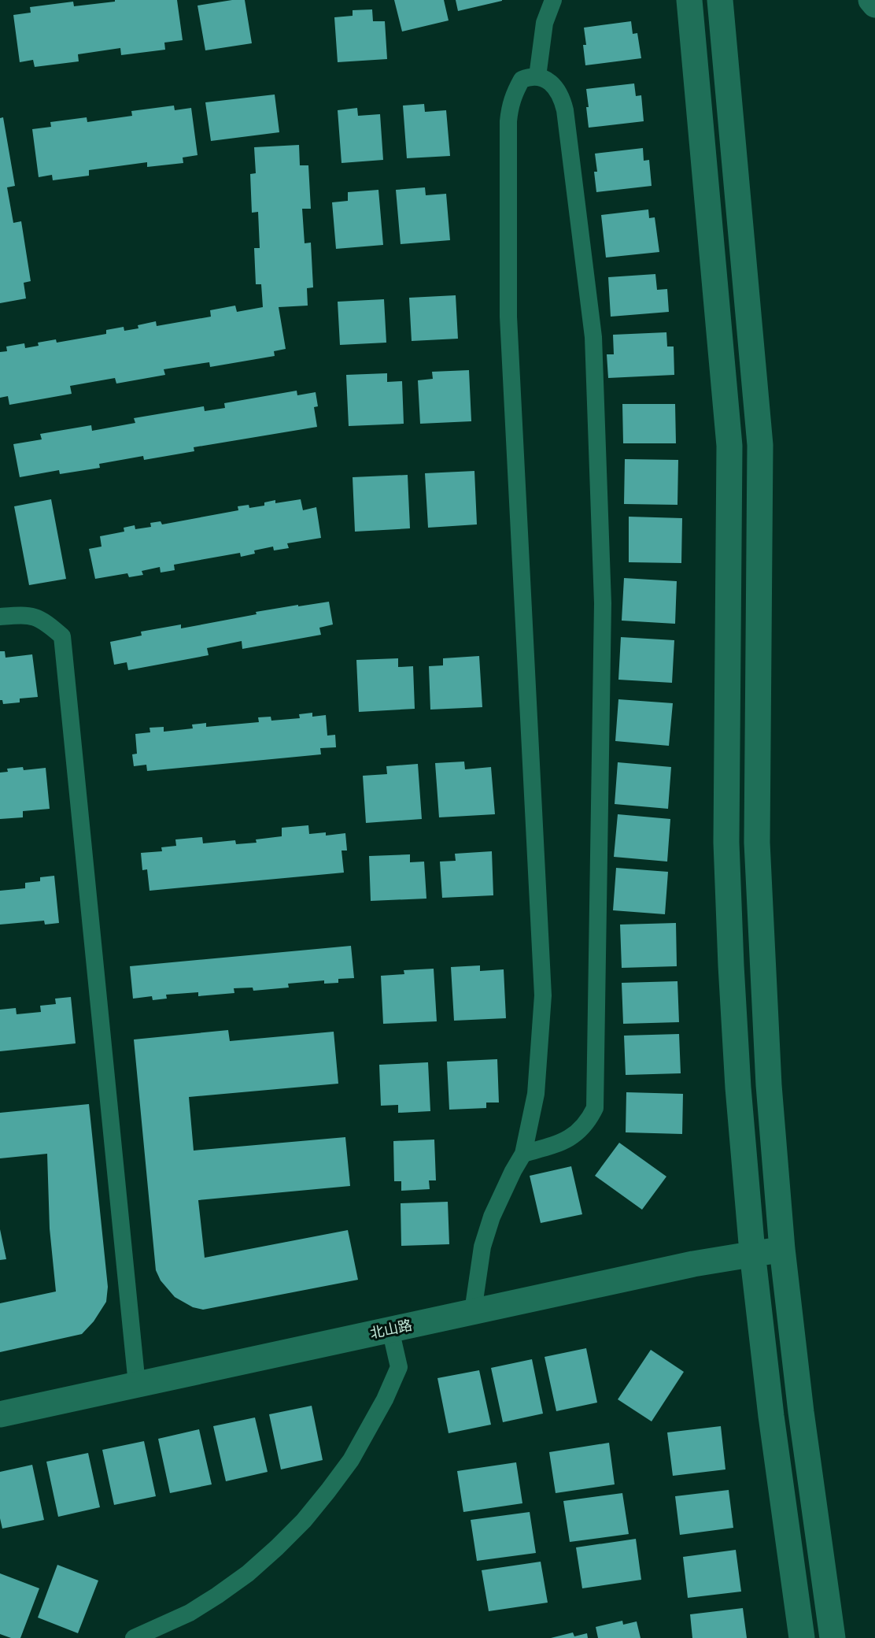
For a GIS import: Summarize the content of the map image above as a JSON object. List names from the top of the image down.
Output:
{
  "streets": {
    "street": ["北山路"]
  }
}
